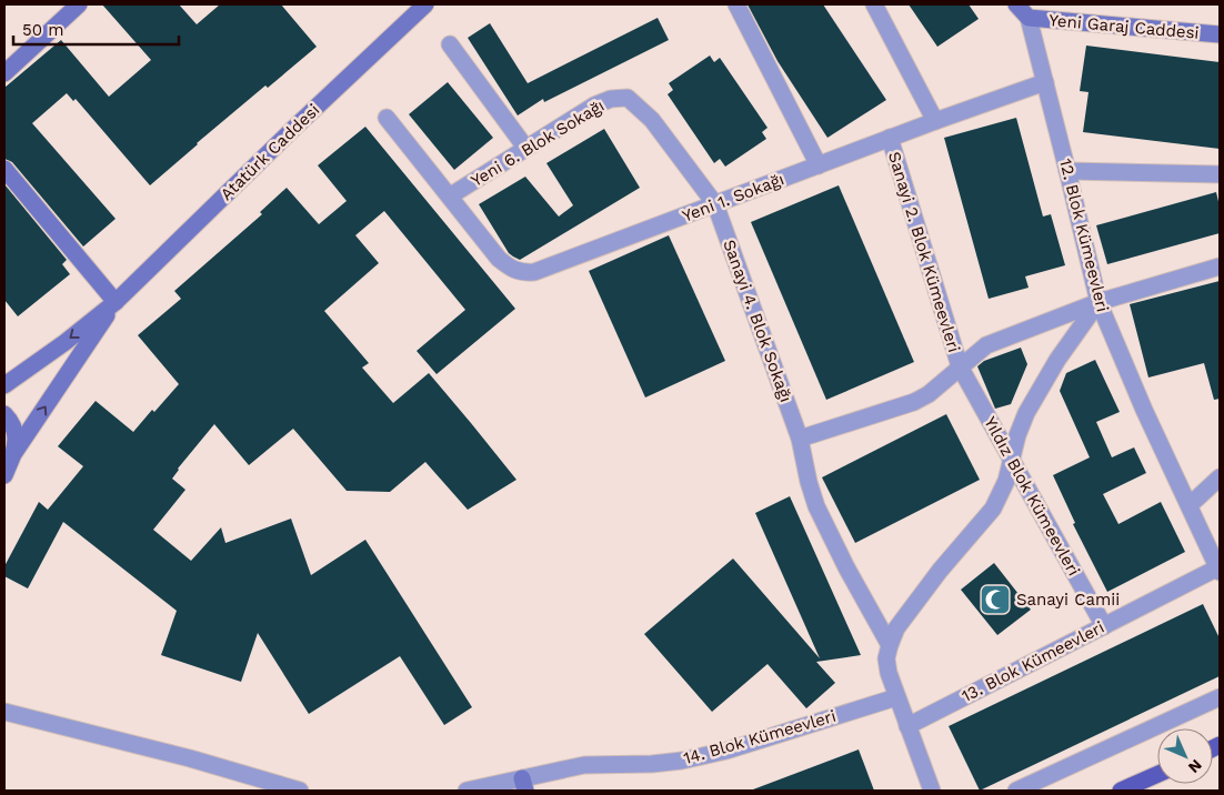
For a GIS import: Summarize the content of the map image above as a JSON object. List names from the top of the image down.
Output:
{
  "streets": {
    "main road": ["Yeni Garaj Caddesi", "Atatürk Caddesi"],
    "street": [
      "Yeni 6. Blok Sokağı",
      "Yeni 1. Sokağı",
      "12. Blok Kümeevleri",
      "Sanayi 2. Blok Kümeevleri",
      "Sanayi 4. Blok Sokağı",
      "Yıldız Blok Kümeevleri",
      "13. Blok Kümeevleri",
      "14. Blok Kümeevleri"
    ]
  },
  "crossings": [
    ["Yeni Garaj Caddesi", "12. Blok Kümeevleri"],
    ["Yeni 6. Blok Sokağı", "Yeni 1. Sokağı"],
    ["Yeni 6. Blok Sokağı", "Sanayi 4. Blok Sokağı"],
    ["Yeni 1. Sokağı", "12. Blok Kümeevleri"],
    ["Yeni 1. Sokağı", "Sanayi 2. Blok Kümeevleri"],
    ["Yeni 1. Sokağı", "Sanayi 4. Blok Sokağı"],
    ["12. Blok Kümeevleri", "13. Blok Kümeevleri"],
    ["Sanayi 2. Blok Kümeevleri", "Yıldız Blok Kümeevleri"],
    ["Yıldız Blok Kümeevleri", "13. Blok Kümeevleri"]
  ],
  "places": {
    "mosque": ["Sanayi Camii"]
  },
  "scale_bar": "50 m",
  "north": "bottom right"
}
